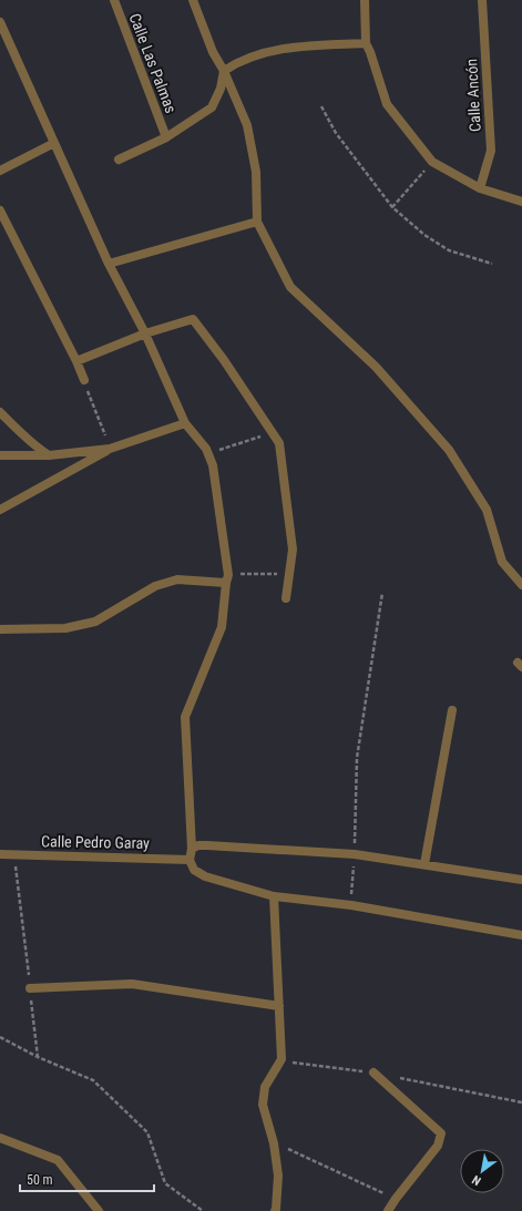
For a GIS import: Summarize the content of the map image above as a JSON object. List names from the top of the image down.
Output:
{
  "streets": {
    "street": ["Calle Las Palmas", "Calle Ancón", "Calle Pedro Garay"]
  },
  "scale_bar": "50 m",
  "north": "bottom left"
}
